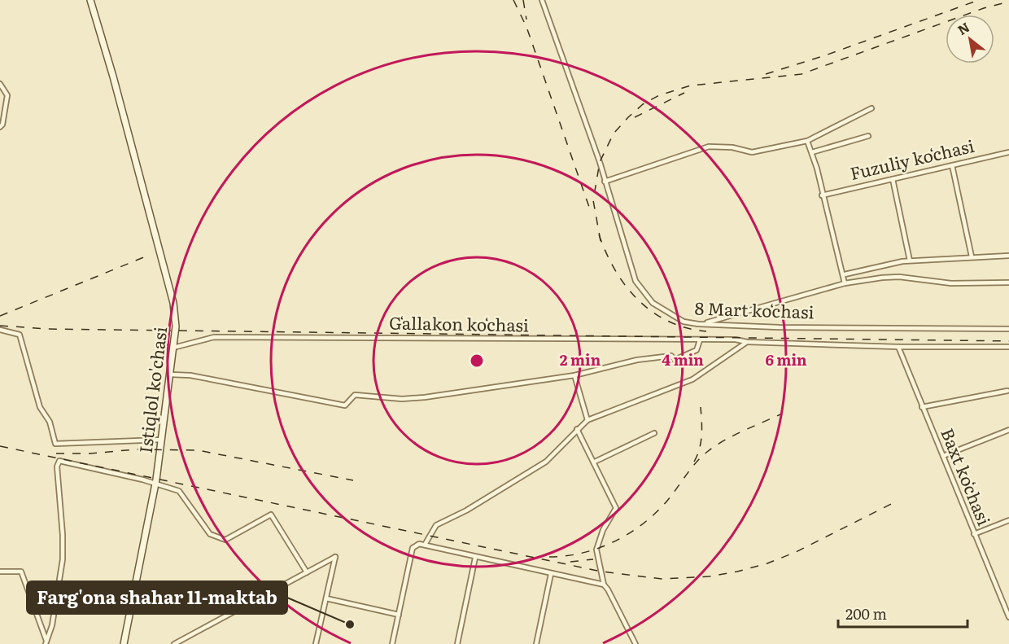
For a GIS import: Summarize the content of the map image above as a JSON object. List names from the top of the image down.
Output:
{
  "streets": {
    "main road": ["Istiqlol ko'chasi"],
    "street": [
      "Fuzuliy koʻchasi",
      "8 Mart koʻchasi",
      "Gʻallakon koʻchasi",
      "Baxt koʻchasi"
    ]
  },
  "crossings": [
    ["Gʻallakon koʻchasi", "Istiqlol ko'chasi"],
    ["Gʻallakon koʻchasi", "Baxt koʻchasi"]
  ],
  "places": ["Farg'ona shahar 11-maktab"],
  "scale_bar": "200 m",
  "north": "top left",
  "rings": ["2 min", "4 min", "6 min"]
}
